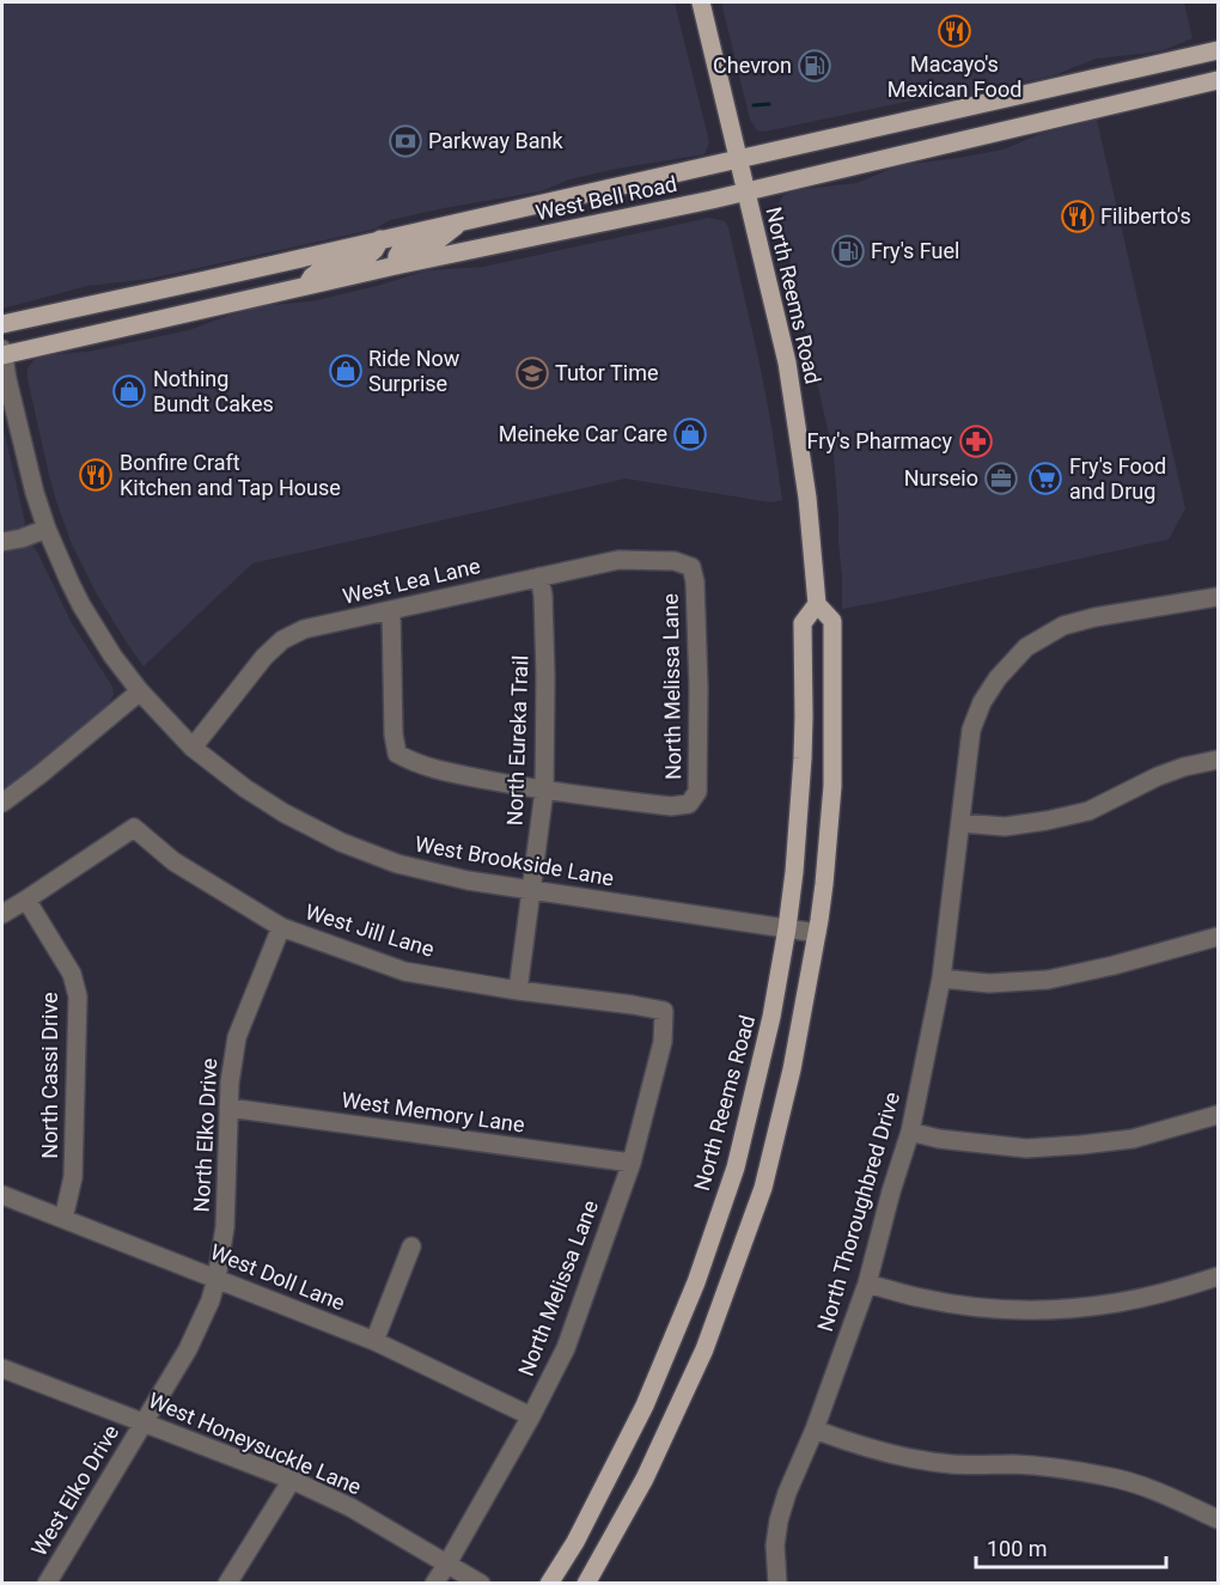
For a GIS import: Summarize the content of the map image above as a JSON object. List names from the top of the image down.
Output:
{
  "streets": {
    "main road": ["West Bell Road", "North Reems Road"],
    "street": [
      "West Lea Lane",
      "North Melissa Lane",
      "North Eureka Trail",
      "West Brookside Lane",
      "West Jill Lane",
      "North Cassi Drive",
      "West Memory Lane",
      "North Elko Drive",
      "North Thoroughbred Drive",
      "West Doll Lane",
      "West Honeysuckle Lane",
      "West Elko Drive"
    ]
  },
  "crossings": [
    ["West Bell Road", "North Reems Road"],
    ["West Bell Road", "West Brookside Lane"],
    ["North Reems Road", "West Brookside Lane"],
    ["West Lea Lane", "North Melissa Lane"],
    ["West Lea Lane", "North Eureka Trail"],
    ["West Lea Lane", "West Brookside Lane"],
    ["North Melissa Lane", "North Eureka Trail"],
    ["North Melissa Lane", "West Jill Lane"],
    ["North Melissa Lane", "West Memory Lane"],
    ["North Melissa Lane", "West Doll Lane"],
    ["North Melissa Lane", "West Honeysuckle Lane"],
    ["North Eureka Trail", "West Brookside Lane"],
    ["North Eureka Trail", "West Jill Lane"],
    ["West Jill Lane", "North Cassi Drive"],
    ["West Jill Lane", "North Elko Drive"],
    ["North Cassi Drive", "West Doll Lane"],
    ["West Memory Lane", "North Elko Drive"],
    ["North Elko Drive", "West Doll Lane"],
    ["North Elko Drive", "West Honeysuckle Lane"],
    ["North Elko Drive", "West Elko Drive"],
    ["West Honeysuckle Lane", "West Elko Drive"]
  ],
  "places": {
    "restaurant": ["Macayo's Mexican Food", "Filiberto's", "Bonfire Craft Kitchen and Tap House"],
    "fuel station": ["Chevron", "Fry's Fuel"],
    "bank": ["Parkway Bank"],
    "shop": ["Ride Now Surprise", "Nothing Bundt Cakes", "Meineke Car Care"],
    "school or university": ["Tutor Time"],
    "pharmacy": ["Fry's Pharmacy"],
    "office": ["Nurseio"],
    "supermarket": ["Fry's Food and Drug"]
  },
  "scale_bar": "100 m"
}
